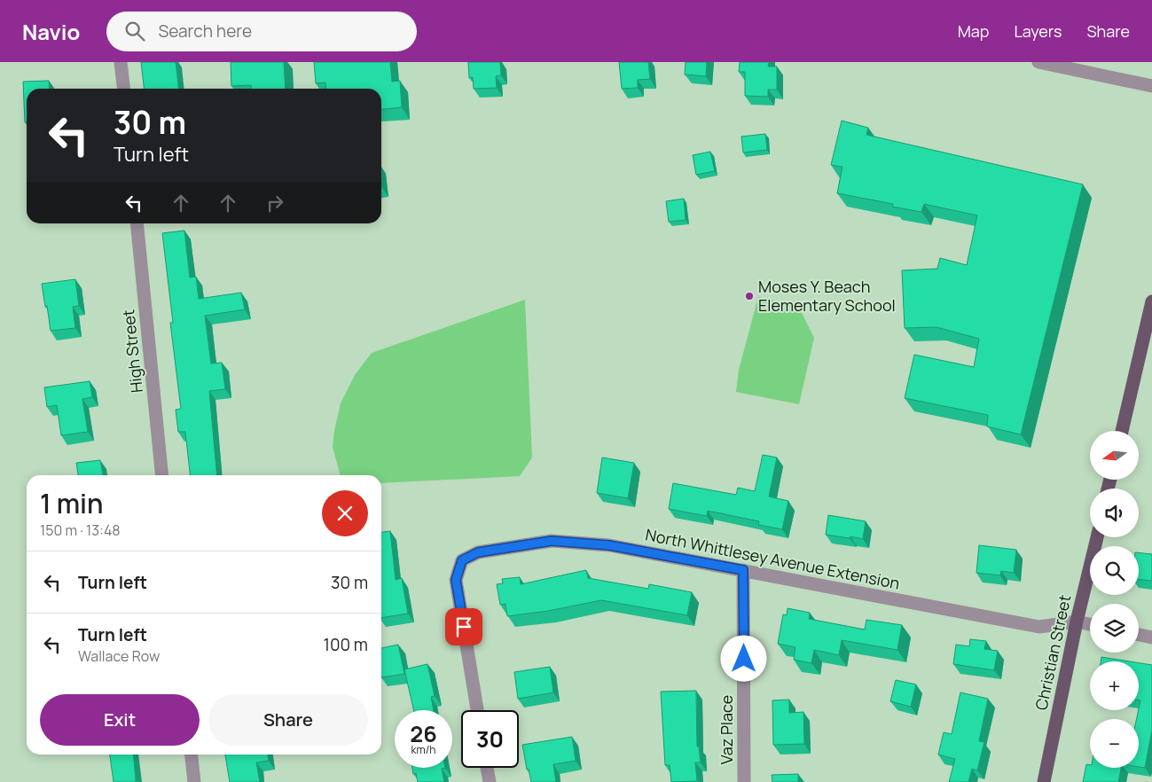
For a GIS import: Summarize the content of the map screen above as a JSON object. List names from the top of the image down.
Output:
{
  "streets": {
    "main road": ["Christian Street"],
    "street": ["High Street", "North Whittlesey Avenue Extension", "Vaz Place"]
  },
  "crossings": [
    ["North Whittlesey Avenue Extension", "Christian Street"],
    ["North Whittlesey Avenue Extension", "Vaz Place"]
  ],
  "places": ["Moses Y. Beach Elementary School"],
  "north": "left",
  "page": {
    "header": "Navio",
    "search": "Search here",
    "nav": ["Map", "Layers", "Share"],
    "turn": ["30 m", "Turn left"],
    "map_buttons": ["+", "−"],
    "heading": ["1 min", "150 m · 13:48"],
    "list": [
      {
        "name": "Turn left",
        "value": "30 m"
      },
      {
        "name": "Turn left",
        "note": "Wallace Row",
        "value": "100 m"
      }
    ],
    "buttons": ["Exit", "Share"],
    "speed": "26 km/h",
    "limit": "30"
  }
}
